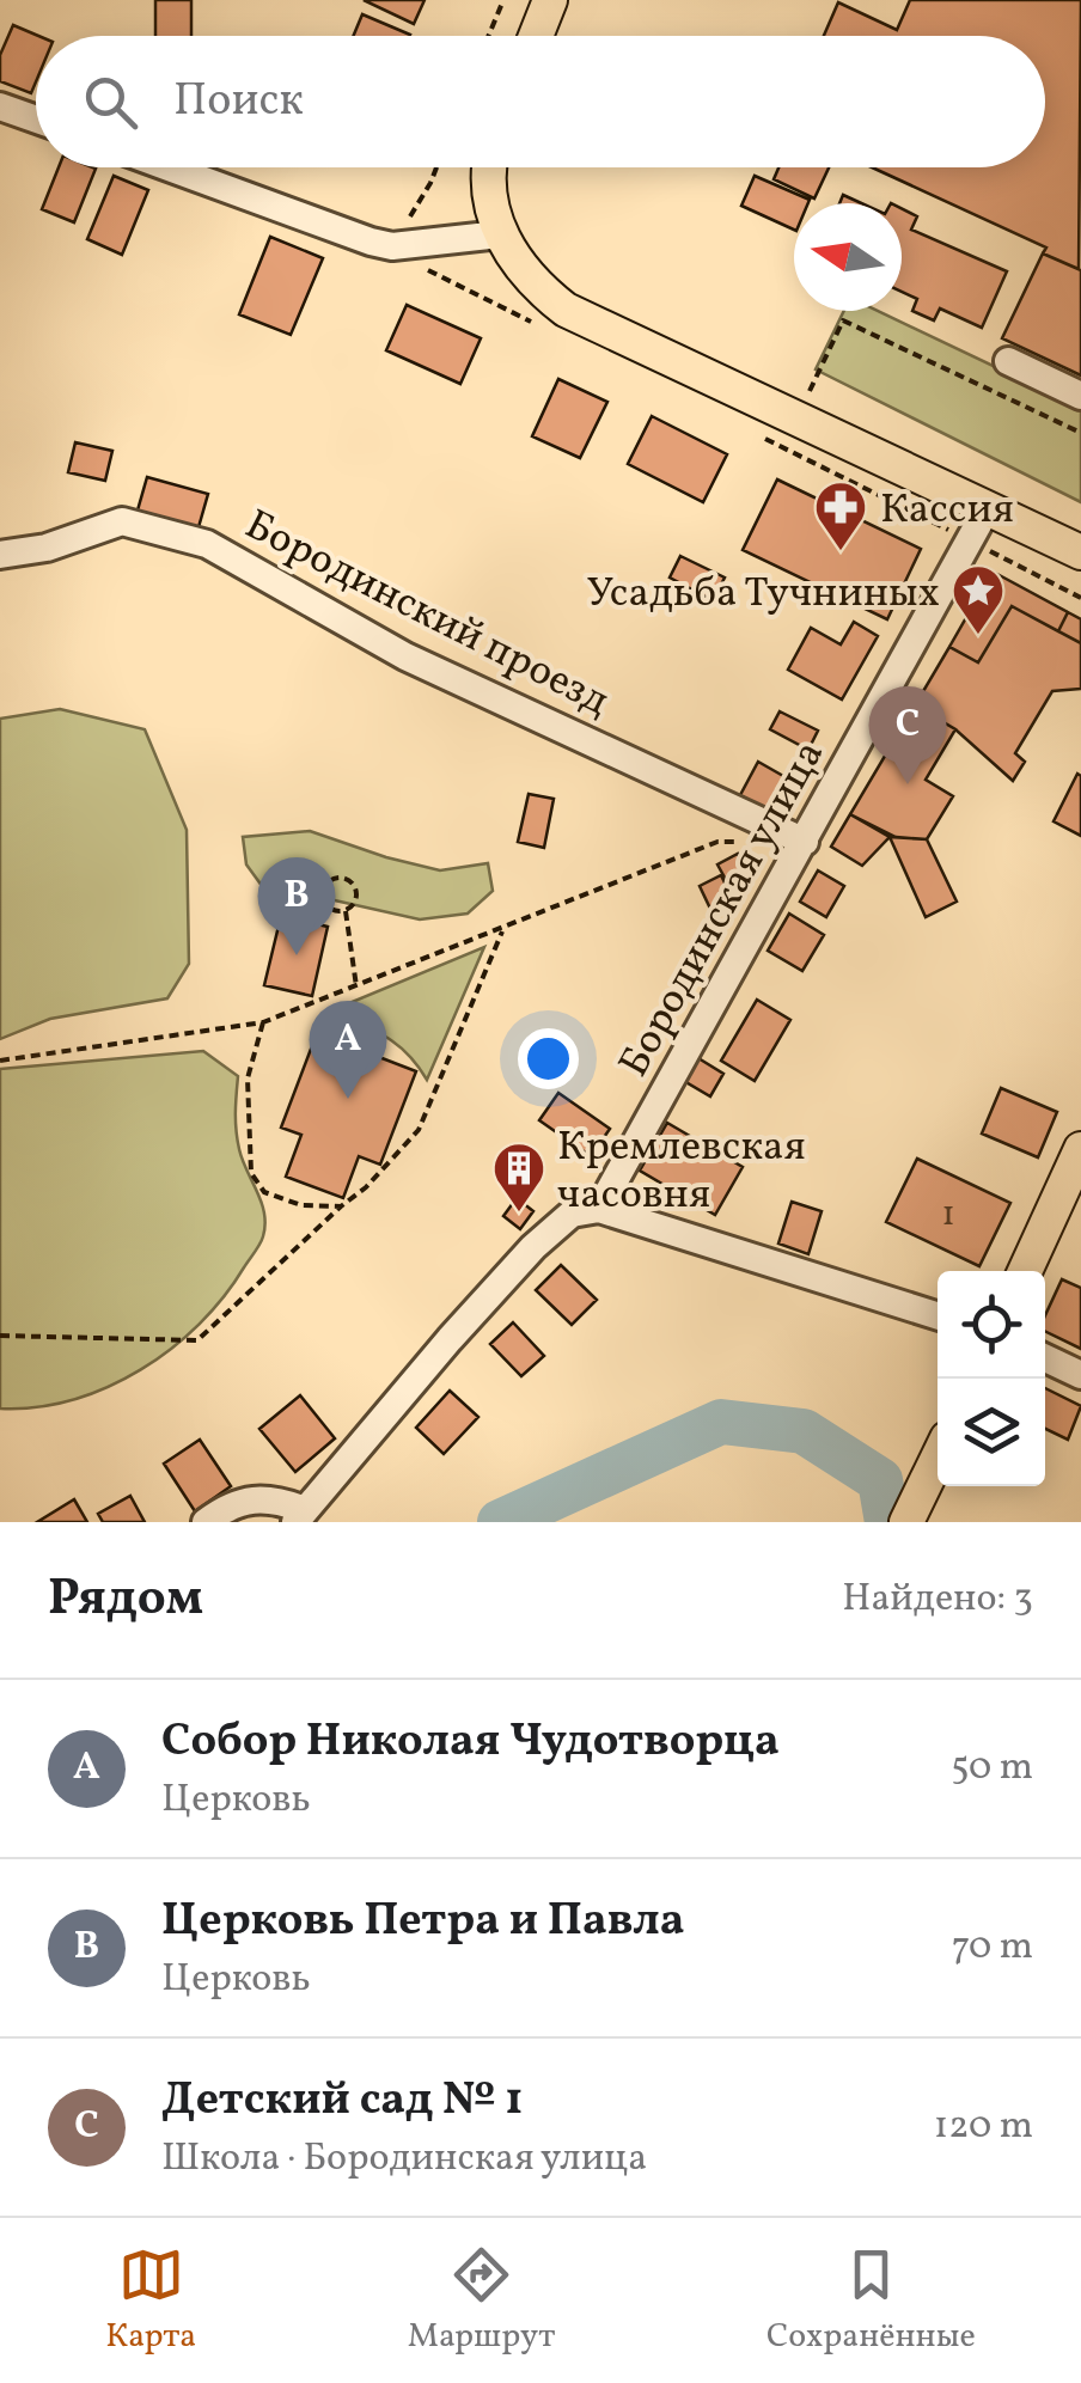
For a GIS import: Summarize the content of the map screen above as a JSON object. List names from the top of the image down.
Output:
{
  "streets": {
    "street": ["Бородинский проезд", "Бородинская улица"]
  },
  "crossings": [
    ["Бородинский проезд", "Бородинская улица"]
  ],
  "places": {
    "pharmacy": ["Кассия"],
    "place": ["Усадьба Тучниных"],
    "building": ["Кремлевская часовня"]
  },
  "house_numbers": ["1"],
  "north": "left",
  "page": {
    "search": "Поиск",
    "pins": ["C", "B", "A"],
    "heading": ["Рядом", "Найдено: 3"],
    "list": [
      {
        "mark": "A",
        "name": "Собор Николая Чудотворца",
        "note": "Церковь",
        "value": "50 m"
      },
      {
        "mark": "B",
        "name": "Церковь Петра и Павла",
        "note": "Церковь",
        "value": "70 m"
      },
      {
        "mark": "C",
        "name": "Детский сад № 1",
        "note": "Школа · Бородинская улица",
        "value": "120 m"
      }
    ],
    "nav": ["Карта", "Маршрут", "Сохранённые"]
  }
}
